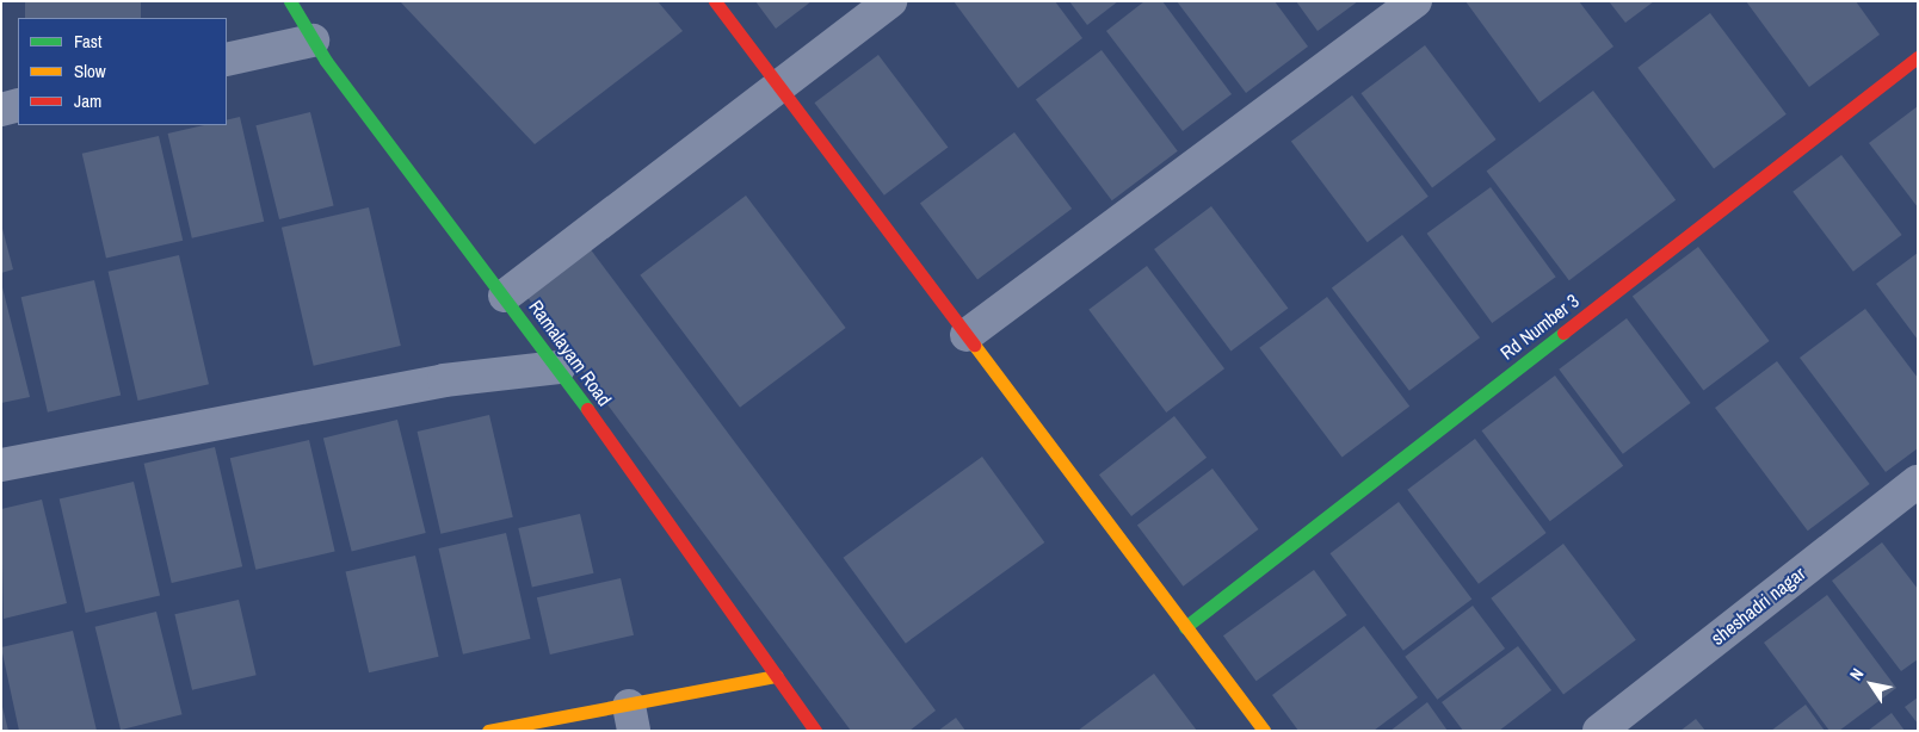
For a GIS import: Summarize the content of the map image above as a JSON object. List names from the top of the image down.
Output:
{
  "streets": {
    "street": ["Rd Number 3", "Ramalayam Road", "sheshadri nagar"]
  },
  "legend": ["Fast", "Slow", "Jam"],
  "north": "top left"
}
